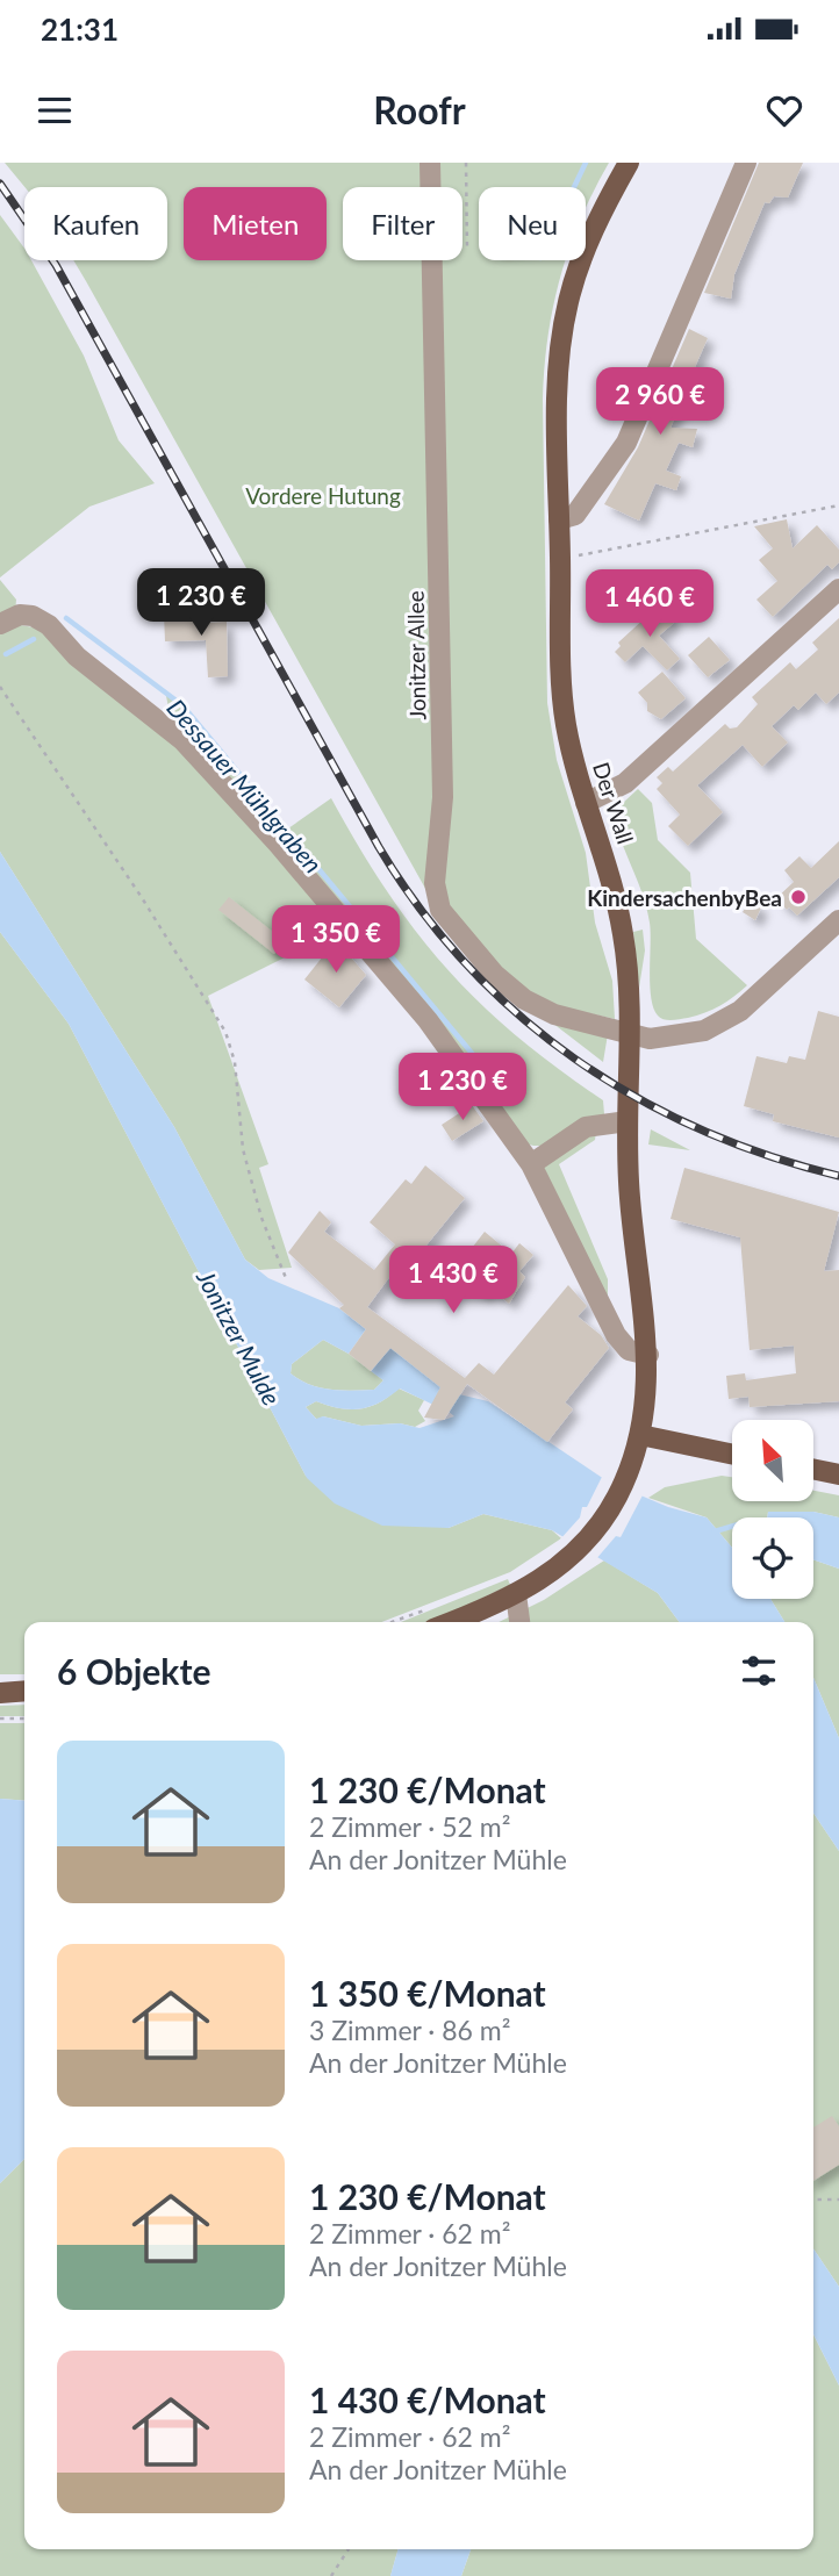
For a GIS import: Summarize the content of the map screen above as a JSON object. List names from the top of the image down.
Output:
{
  "streets": {
    "main road": ["Der Wall"],
    "street": ["Jonitzer Allee"]
  },
  "crossings": [
    ["Jonitzer Allee", "Der Wall"]
  ],
  "water": ["Dessauer Mühlgraben", "Jonitzer Mulde"],
  "parks": ["Vordere Hutung"],
  "places": ["KindersachenbyBea"],
  "north": "top left",
  "page": {
    "status": "21:31",
    "header": "Roofr",
    "chip": [
      "Kaufen",
      "Mieten",
      "Filter",
      "Neu"
    ],
    "price": [
      "2 960 €",
      "1 230 €",
      "1 460 €",
      "1 350 €",
      "1 230 €",
      "1 430 €"
    ],
    "heading": "6 Objekte",
    "list": [
      {
        "name": "1 230 €/Monat",
        "note": "2 Zimmer · 52 m² · An der Jonitzer Mühle"
      },
      {
        "name": "1 350 €/Monat",
        "note": "3 Zimmer · 86 m² · An der Jonitzer Mühle"
      },
      {
        "name": "1 230 €/Monat",
        "note": "2 Zimmer · 62 m² · An der Jonitzer Mühle"
      },
      {
        "name": "1 430 €/Monat",
        "note": "2 Zimmer · 62 m² · An der Jonitzer Mühle"
      }
    ]
  }
}
